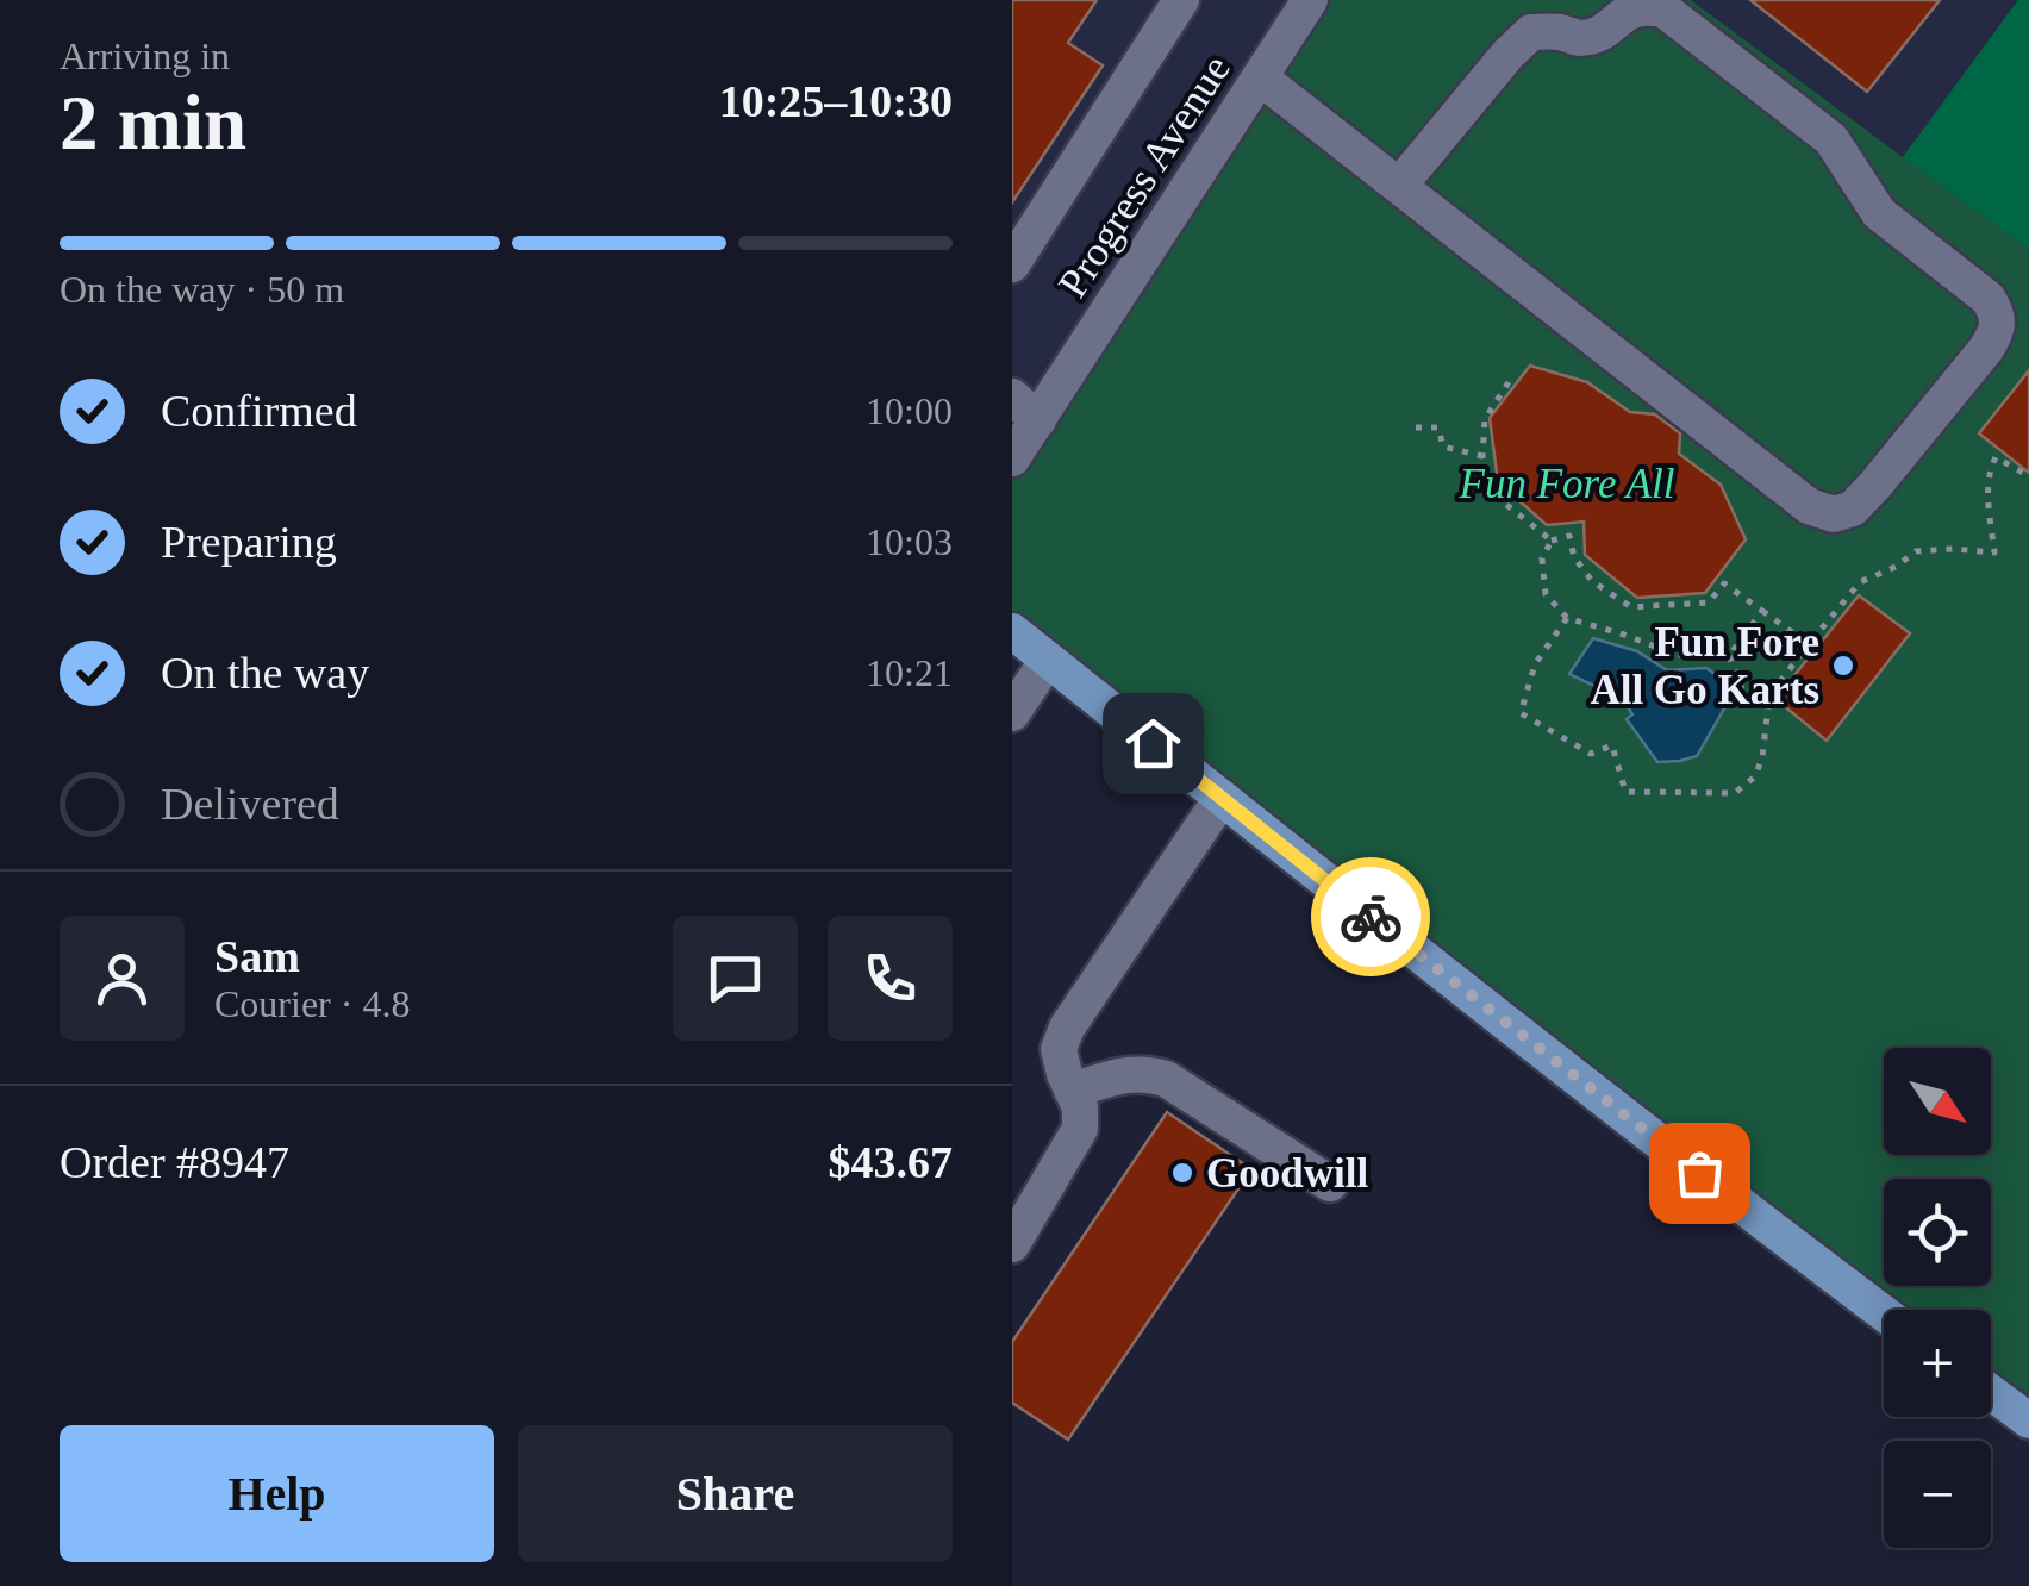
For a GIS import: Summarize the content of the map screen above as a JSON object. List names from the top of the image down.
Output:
{
  "streets": {
    "street": ["Progress Avenue"]
  },
  "parks": ["Fun Fore All"],
  "places": ["Fun Fore All Go Karts", "Goodwill"],
  "north": "bottom right",
  "page": {
    "heading": ["2 min", "Arriving in", "10:25–10:30"],
    "panel": [
      "Sam",
      "Courier · 4.8",
      "Order #8947",
      "$43.67"
    ],
    "bar": "On the way · 50 m",
    "list": [
      ["Confirmed", "10:00"],
      ["Preparing", "10:03"],
      ["On the way", "10:21"],
      "Delivered"
    ],
    "map_buttons": ["+", "−"],
    "buttons": ["Help", "Share"]
  }
}
